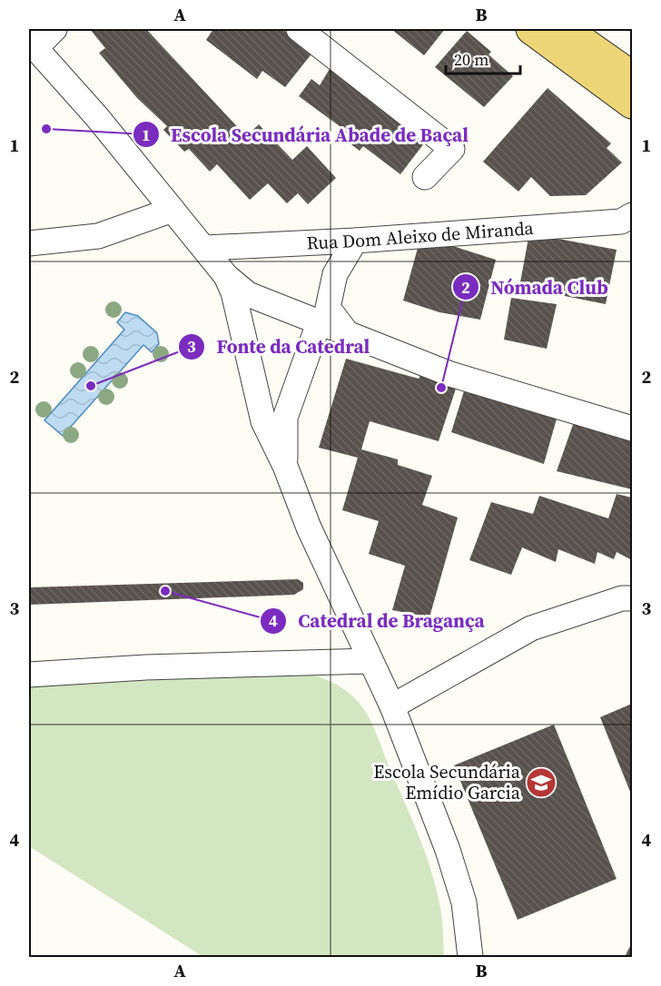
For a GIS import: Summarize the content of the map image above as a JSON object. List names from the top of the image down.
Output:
{
  "streets": {
    "street": ["Rua Dom Aleixo de Miranda"]
  },
  "places": {
    "other": [
      "Escola Secundária Abade de Baçal",
      "Fonte da Catedral",
      "Nómada Club",
      "Catedral de Bragança"
    ],
    "school or university": ["Escola Secundária Emídio Garcia"]
  },
  "scale_bar": "20 m",
  "grid": {
    "columns": ["A", "B"],
    "rows": [
      "1",
      "2",
      "3",
      "4"
    ]
  }
}
